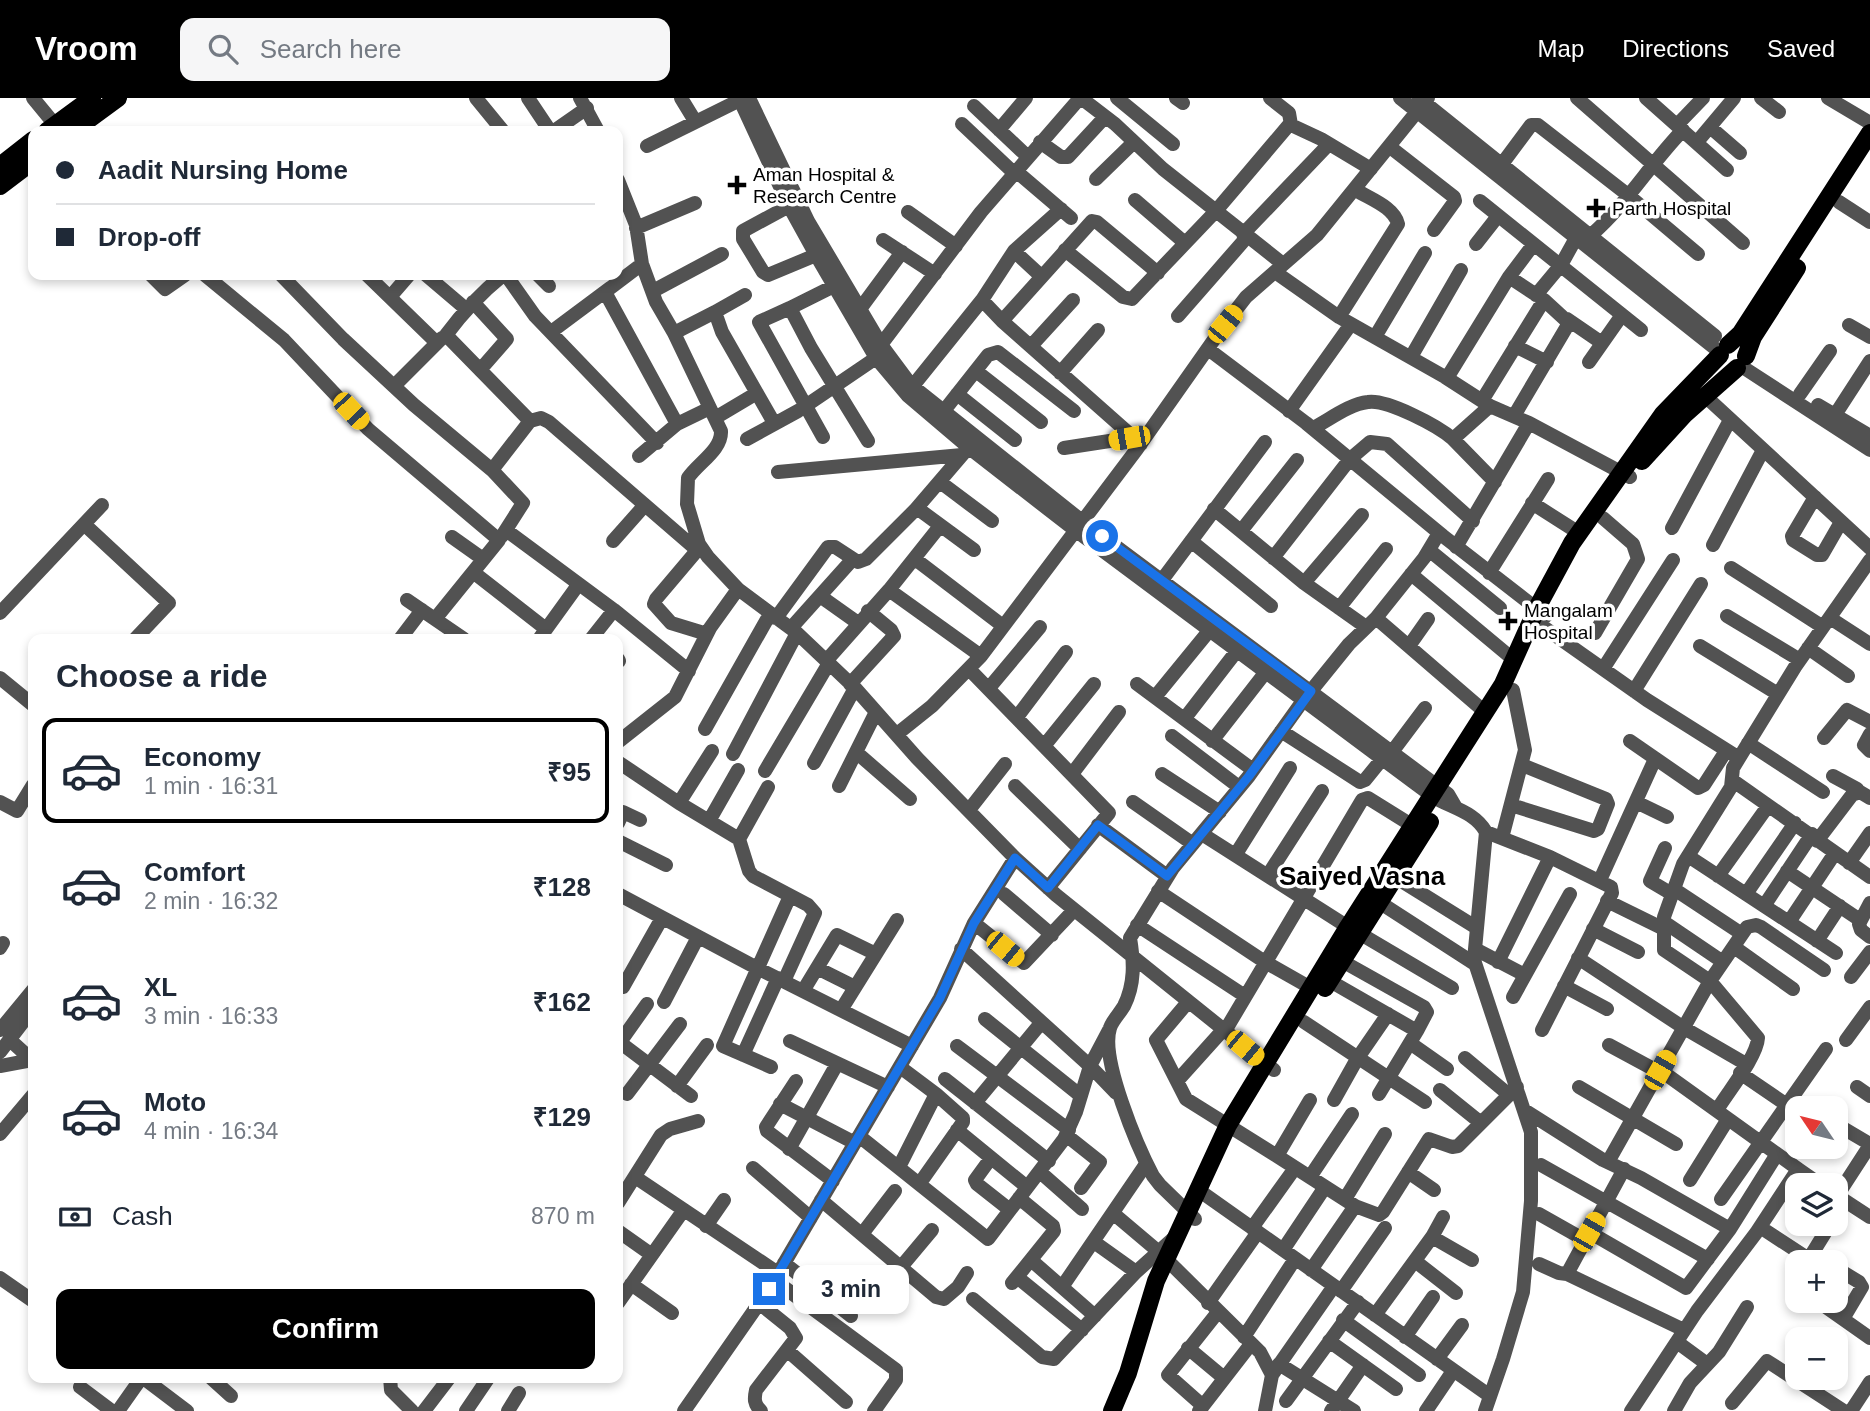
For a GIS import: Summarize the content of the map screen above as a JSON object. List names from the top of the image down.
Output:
{
  "districts": ["Saiyed Vasna"],
  "places": {
    "health": ["Aman Hospital & Research Centre", "Parth Hospital", "Mangalam Hospital"]
  },
  "north": "top left",
  "page": {
    "header": "Vroom",
    "search": "Search here",
    "nav": ["Map", "Directions", "Saved"],
    "banner": ["Aadit Nursing Home", "Drop-off"],
    "heading": "Choose a ride",
    "list": [
      {
        "name": "Economy",
        "note": "1 min · 16:31",
        "value": "₹95"
      },
      {
        "name": "Comfort",
        "note": "2 min · 16:32",
        "value": "₹128"
      },
      {
        "name": "XL",
        "note": "3 min · 16:33",
        "value": "₹162"
      },
      {
        "name": "Moto",
        "note": "4 min · 16:34",
        "value": "₹129"
      }
    ],
    "map_buttons": ["+", "−"],
    "pay": ["Cash", "870 m"],
    "bubble": "3 min",
    "buttons": "Confirm"
  }
}
